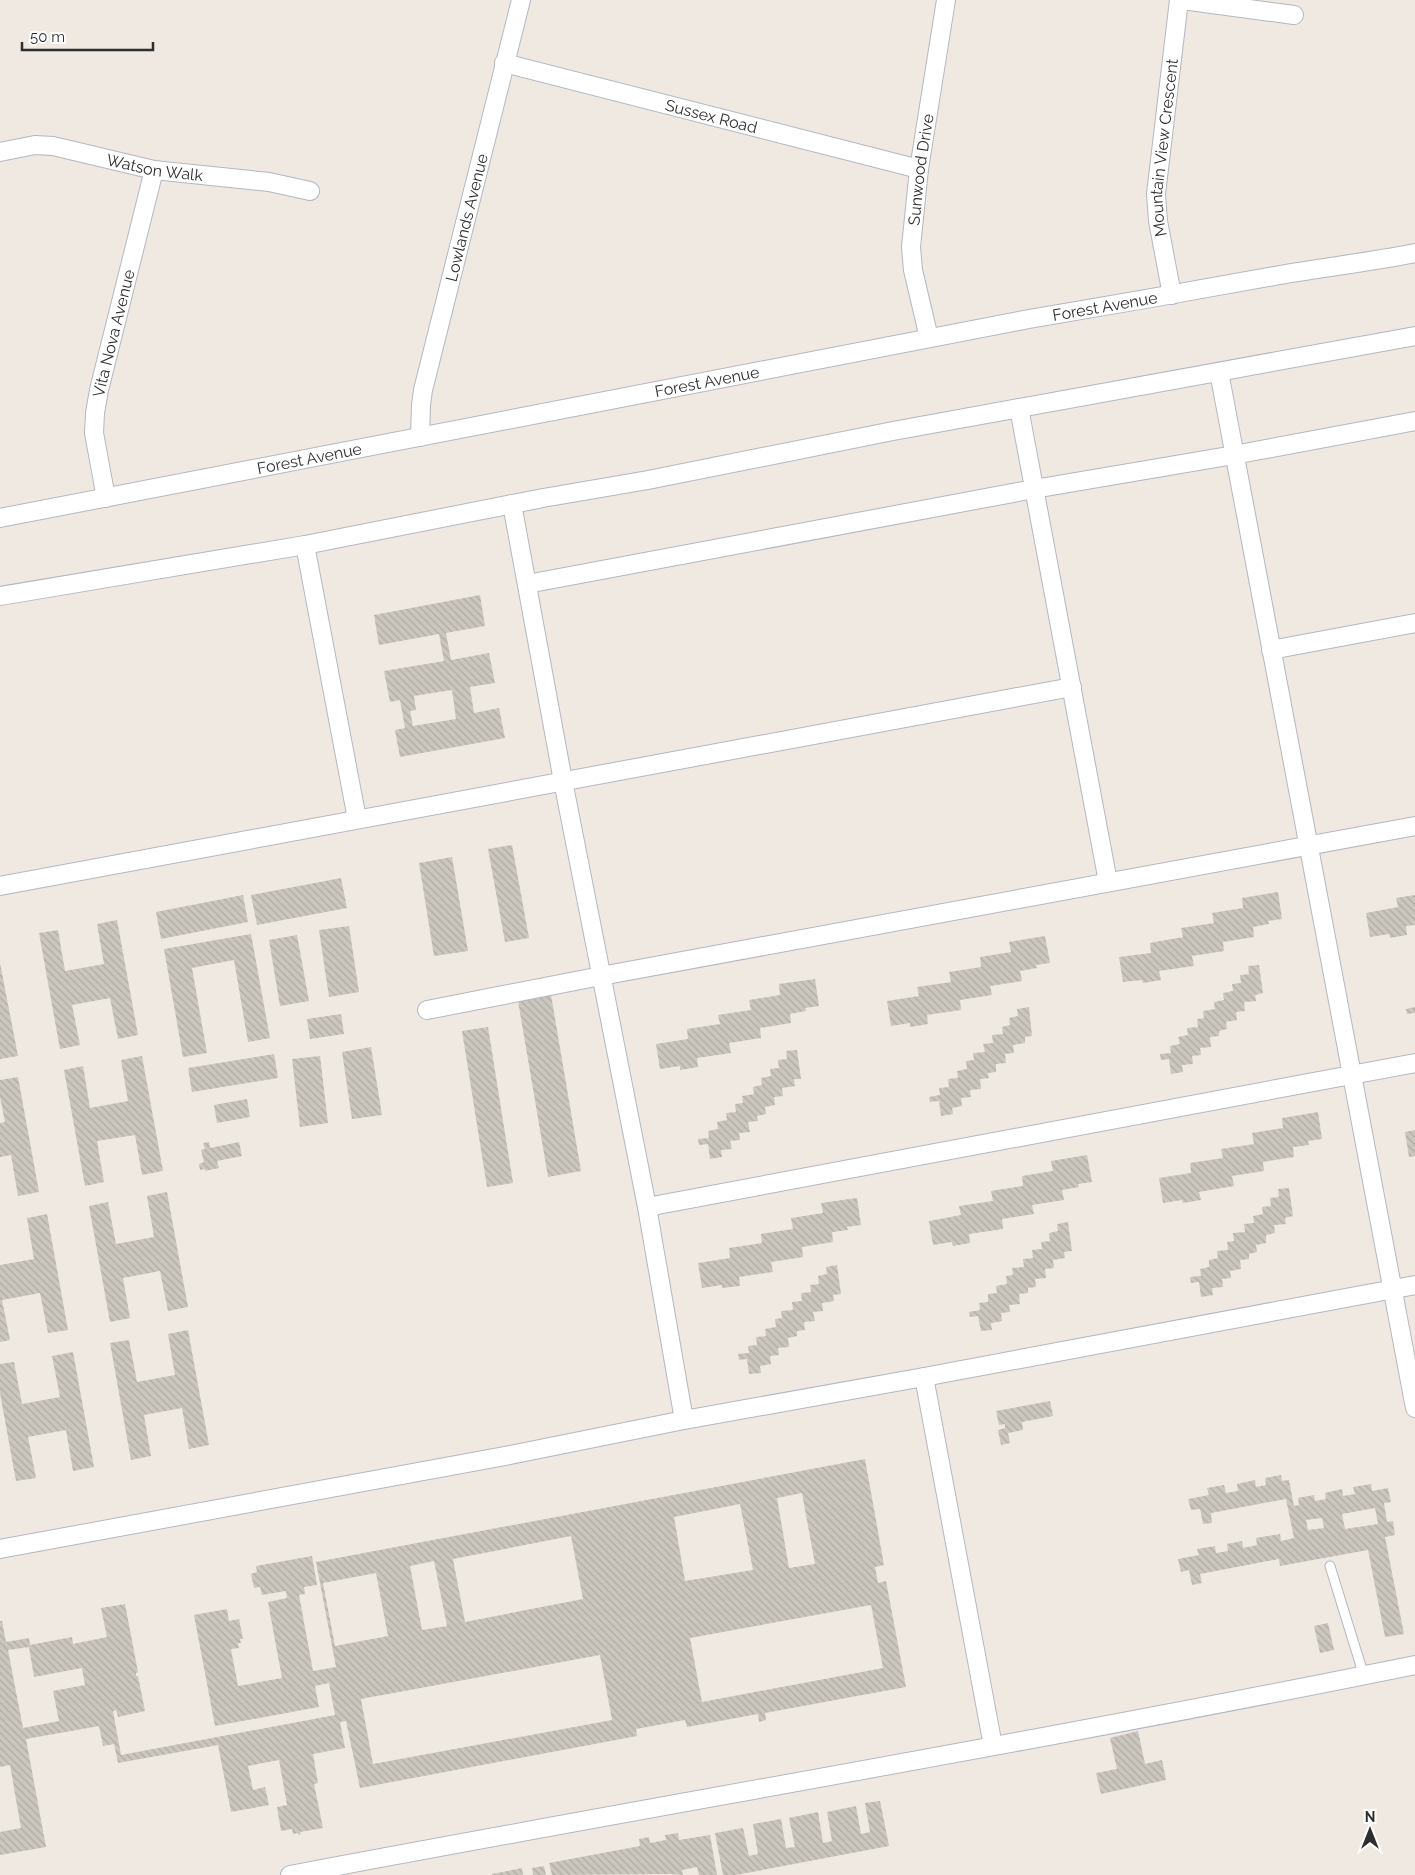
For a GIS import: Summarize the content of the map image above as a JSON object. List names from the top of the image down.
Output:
{
  "streets": {
    "street": [
      "Sussex Road",
      "Mountain View Crescent",
      "Watson Walk",
      "Sunwood Drive",
      "Lowlands Avenue",
      "Forest Avenue",
      "Vita Nova Avenue"
    ]
  },
  "crossings": [
    ["Sussex Road", "Sunwood Drive"],
    ["Sussex Road", "Lowlands Avenue"],
    ["Mountain View Crescent", "Forest Avenue"],
    ["Watson Walk", "Vita Nova Avenue"],
    ["Sunwood Drive", "Forest Avenue"],
    ["Lowlands Avenue", "Forest Avenue"],
    ["Forest Avenue", "Vita Nova Avenue"]
  ],
  "scale_bar": "50 m",
  "north": "top"
}
